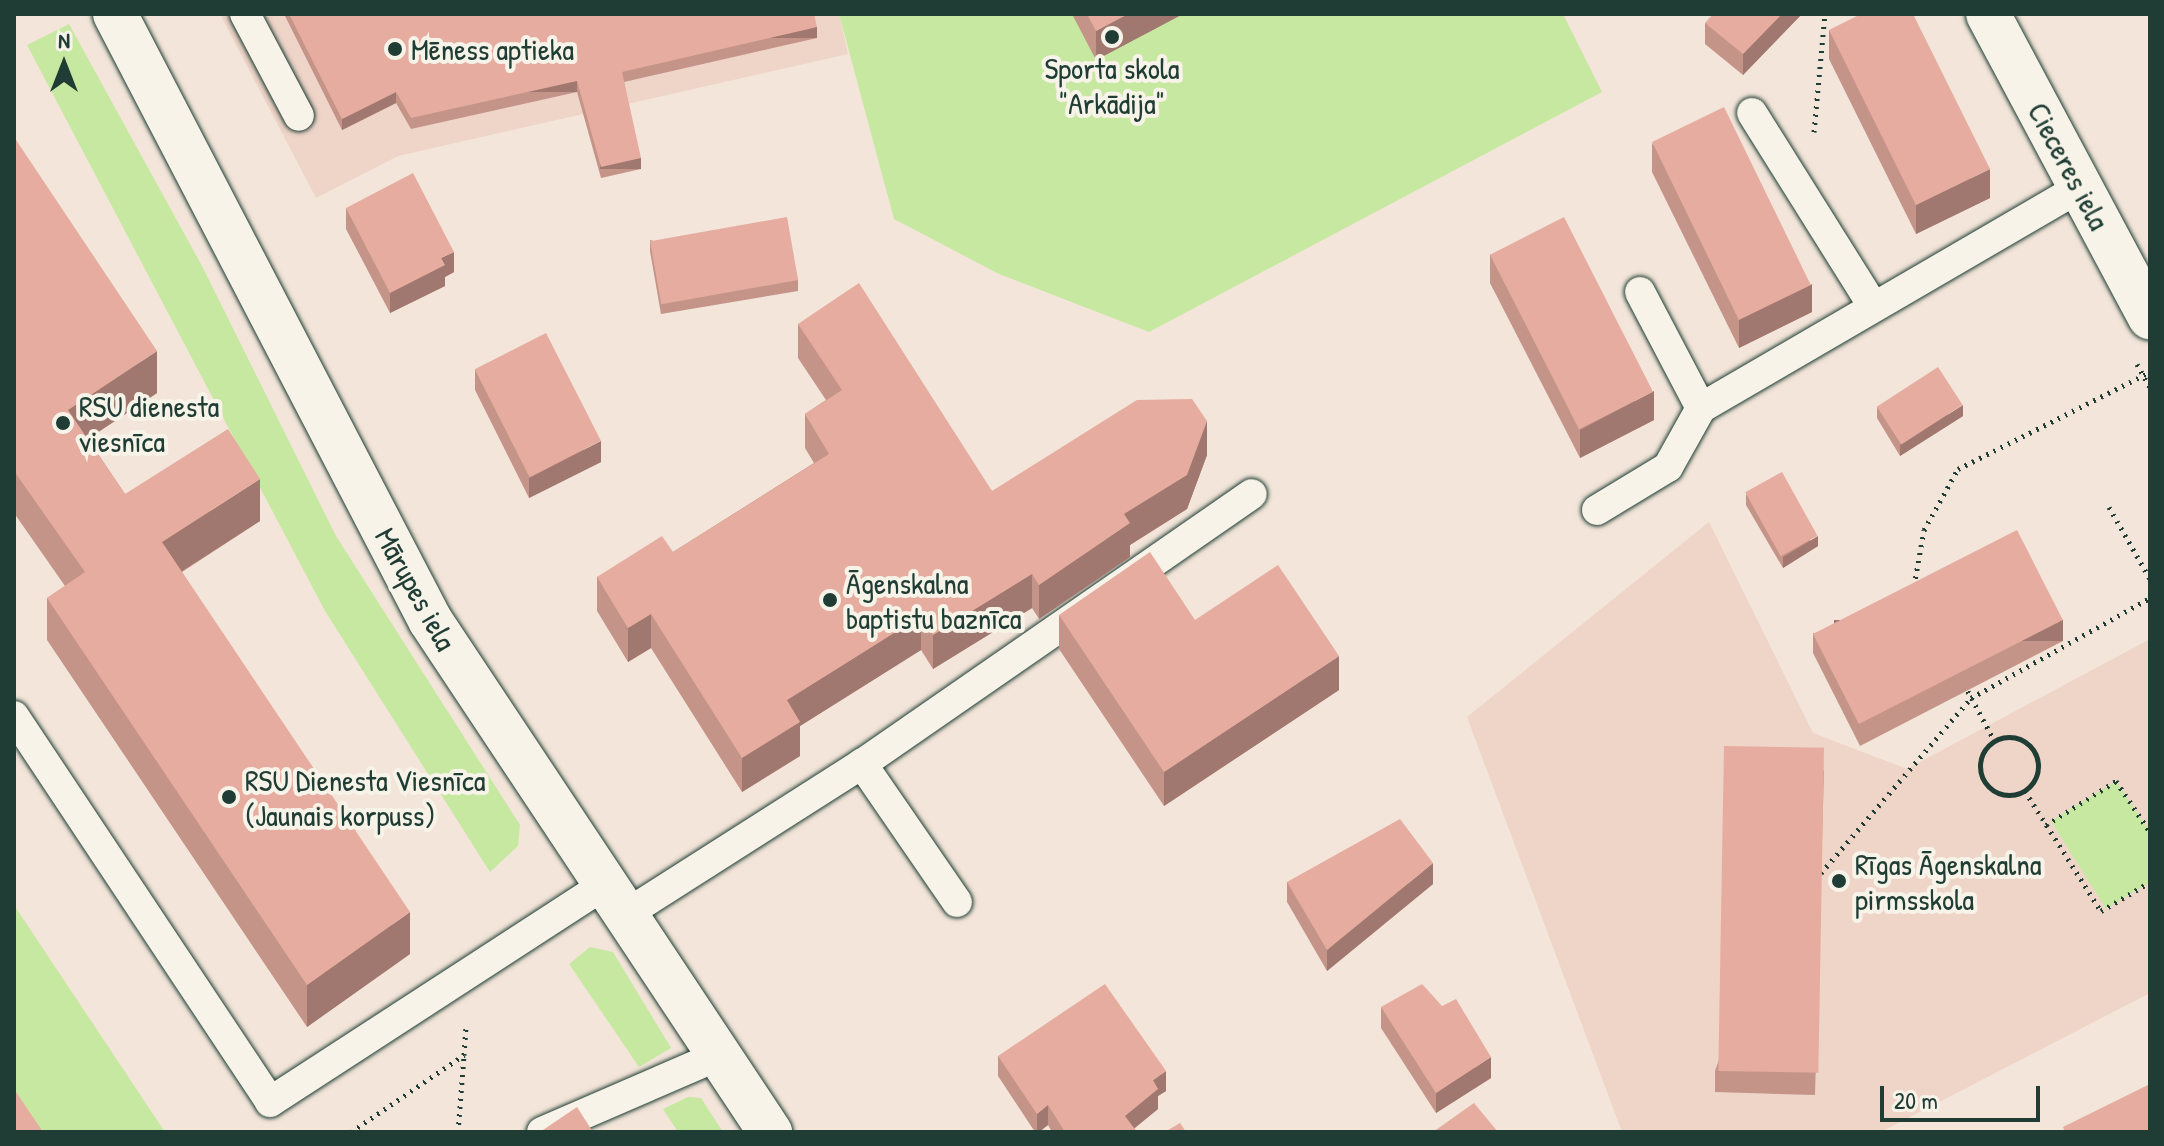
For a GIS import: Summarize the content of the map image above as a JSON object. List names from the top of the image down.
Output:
{
  "streets": {
    "street": ["Cieceres iela", "Mārupes iela"]
  },
  "places": [
    "Sporta skola \"Arkādija\"",
    "Mēness aptieka",
    "RSU dienesta viesnīca",
    "Āgenskalna baptistu baznīca",
    "RSU Dienesta Viesnīca (Jaunais korpuss)",
    "Rīgas Āgenskalna pirmsskola"
  ],
  "scale_bar": "20 m",
  "north": "top"
}
